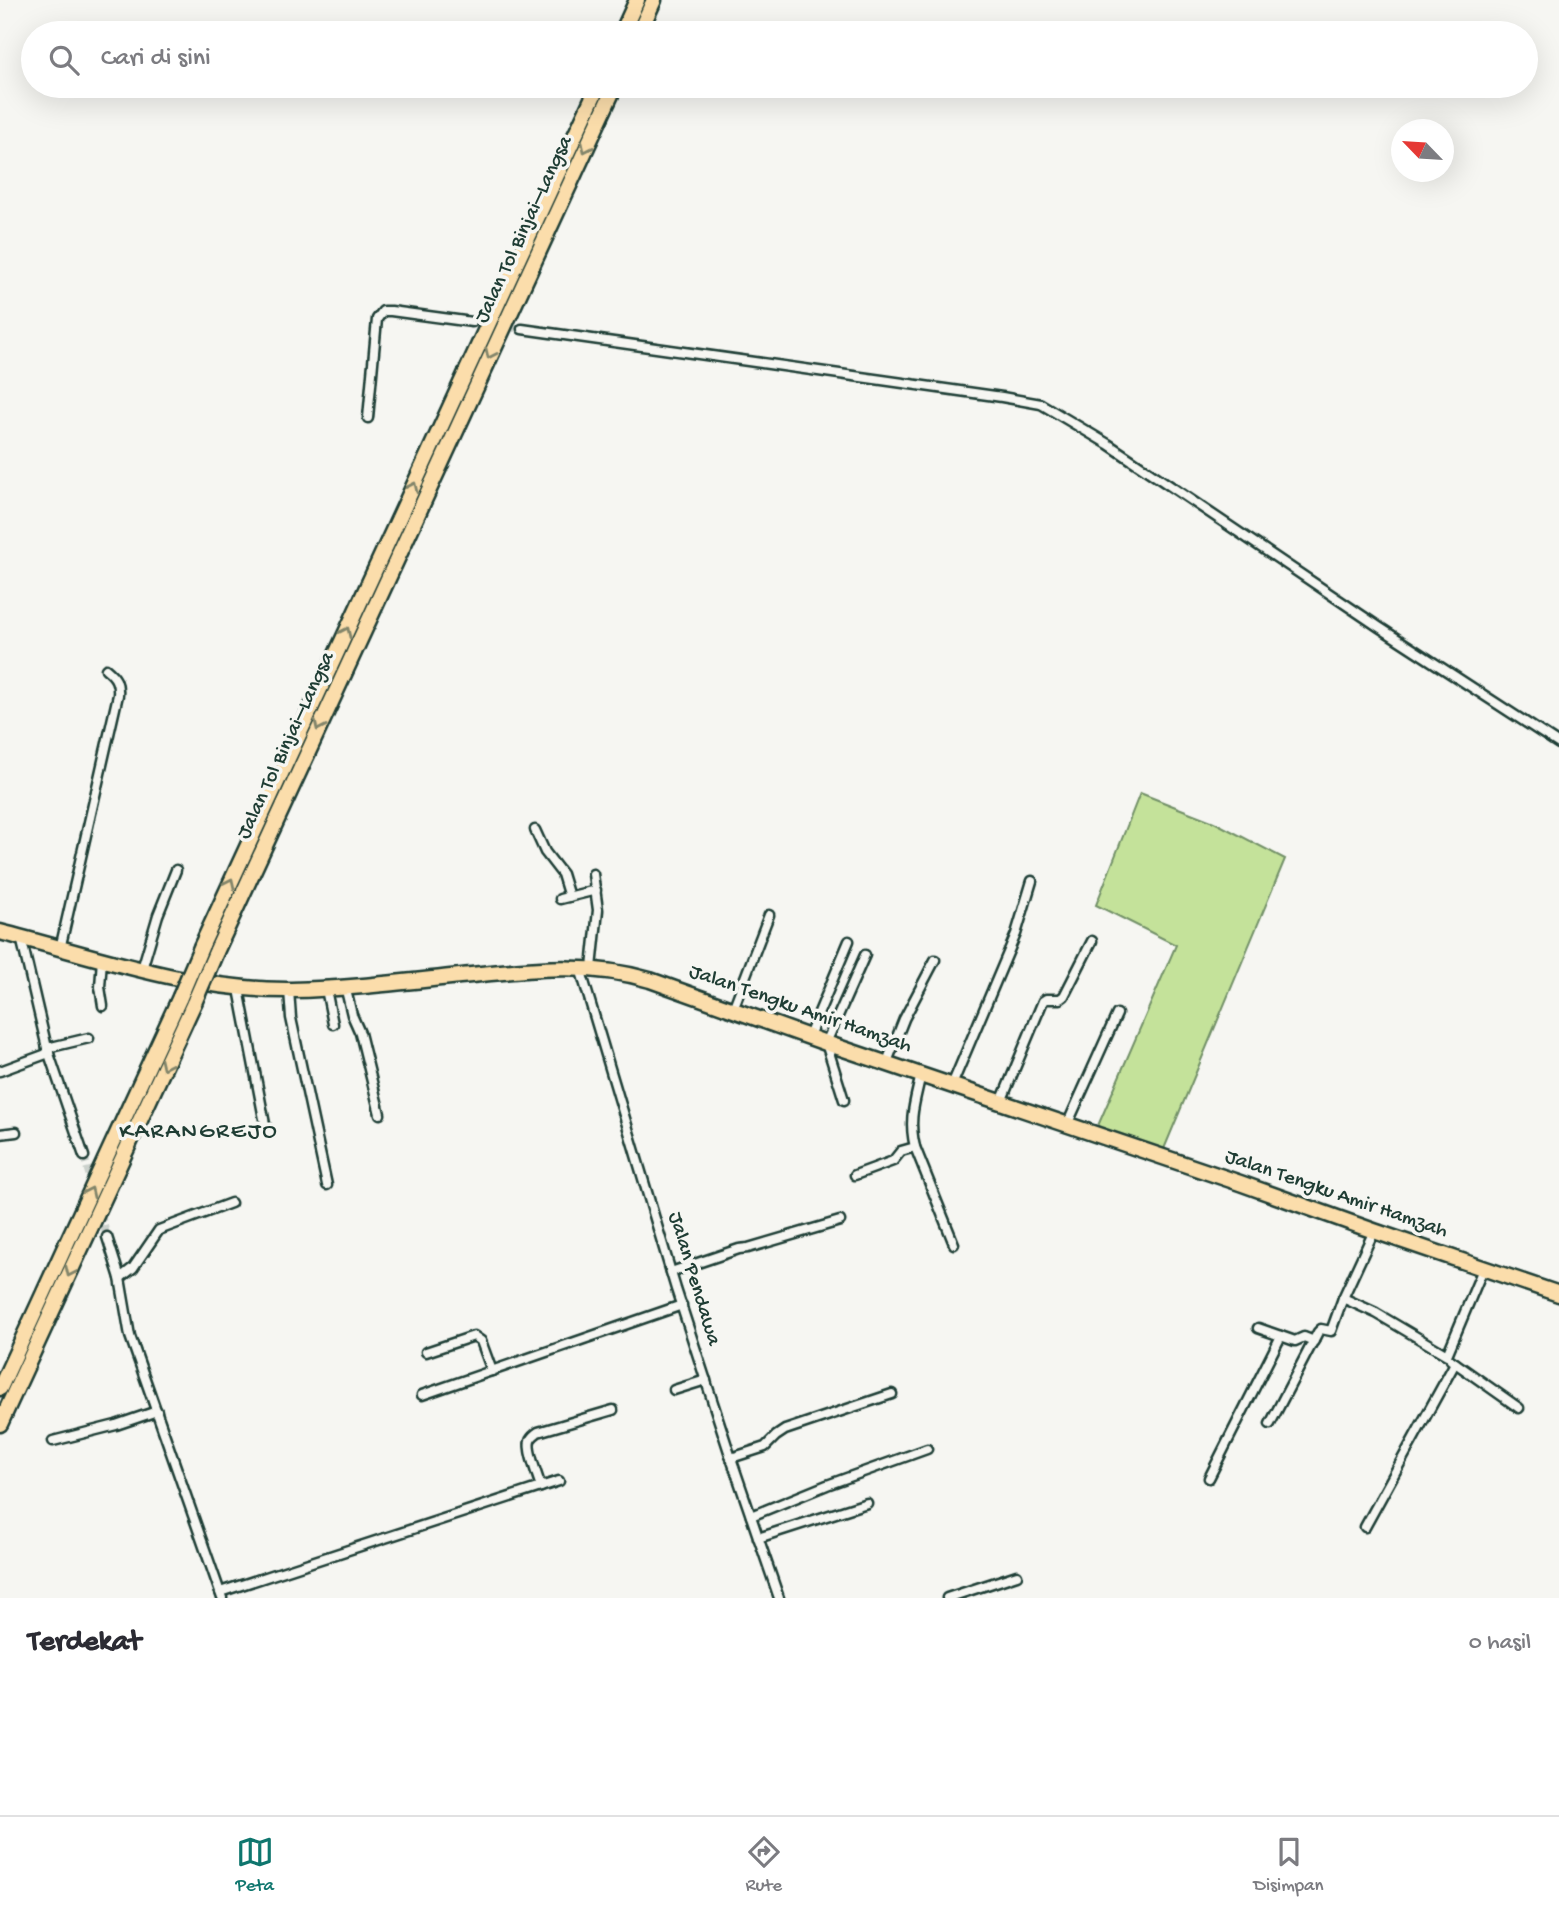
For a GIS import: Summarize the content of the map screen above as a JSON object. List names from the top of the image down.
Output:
{
  "streets": {
    "highway": ["Jalan Tol Binjai–Langsa", "Jalan Tengku Amir Hamzah"],
    "street": ["Jalan Pendawa"]
  },
  "crossings": [
    ["Jalan Tengku Amir Hamzah", "Jalan Pendawa"]
  ],
  "districts": ["KARANGREJO"],
  "north": "top left",
  "page": {
    "search": "Cari di sini",
    "heading": ["Terdekat", "0 hasil"],
    "nav": ["Peta", "Rute", "Disimpan"]
  }
}
